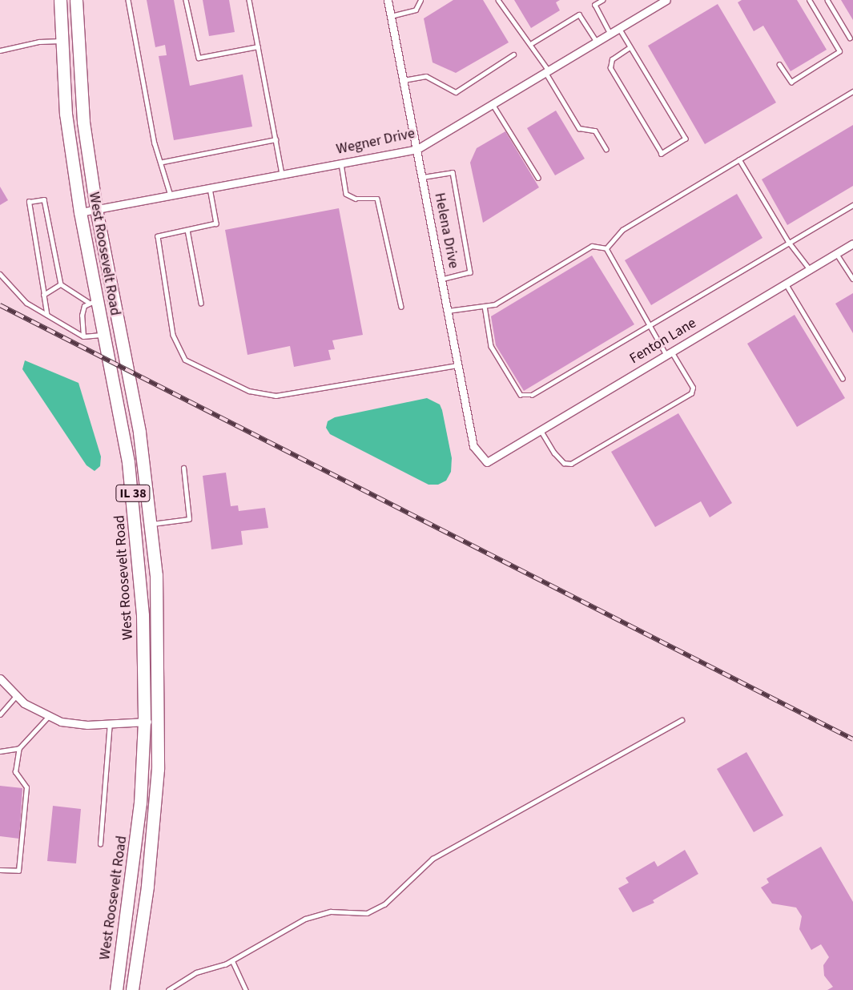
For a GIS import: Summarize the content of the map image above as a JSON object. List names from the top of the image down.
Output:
{
  "streets": {
    "main road": ["West Roosevelt Road", "IL 38"],
    "street": ["Wegner Drive", "Helena Drive", "Fenton Lane"]
  },
  "crossings": [
    ["Wegner Drive", "Helena Drive"],
    ["Wegner Drive", "West Roosevelt Road"],
    ["Helena Drive", "Fenton Lane"]
  ]
}
